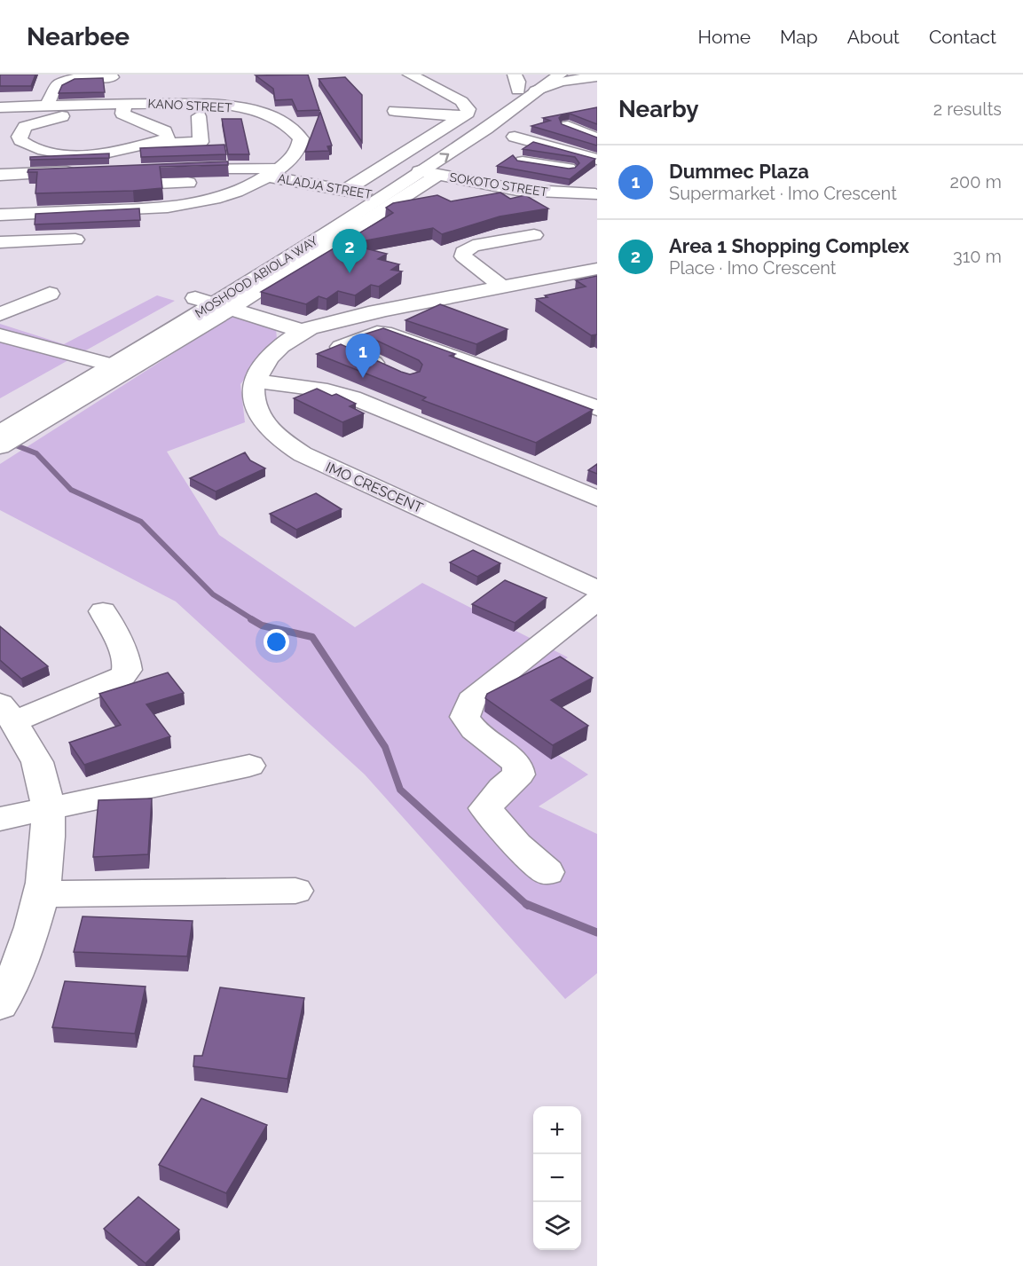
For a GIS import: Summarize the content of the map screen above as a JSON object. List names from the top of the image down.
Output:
{
  "streets": {
    "main road": [
      "KANO STREET",
      "SOKOTO STREET",
      "ALADJA STREET",
      "MOSHOOD ABIOLA WAY",
      "IMO CRESCENT"
    ]
  },
  "crossings": [
    ["KANO STREET", "ALADJA STREET"],
    ["SOKOTO STREET", "MOSHOOD ABIOLA WAY"],
    ["ALADJA STREET", "MOSHOOD ABIOLA WAY"]
  ],
  "page": {
    "header": "Nearbee",
    "nav": [
      "Home",
      "Map",
      "About",
      "Contact"
    ],
    "heading": ["Nearby", "2 results"],
    "list": [
      {
        "mark": "1",
        "name": "Dummec Plaza",
        "note": "Supermarket · Imo Crescent",
        "value": "200 m"
      },
      {
        "mark": "2",
        "name": "Area 1 Shopping Complex",
        "note": "Place · Imo Crescent",
        "value": "310 m"
      }
    ],
    "pins": ["2", "1"],
    "map_buttons": ["+", "−"]
  }
}
